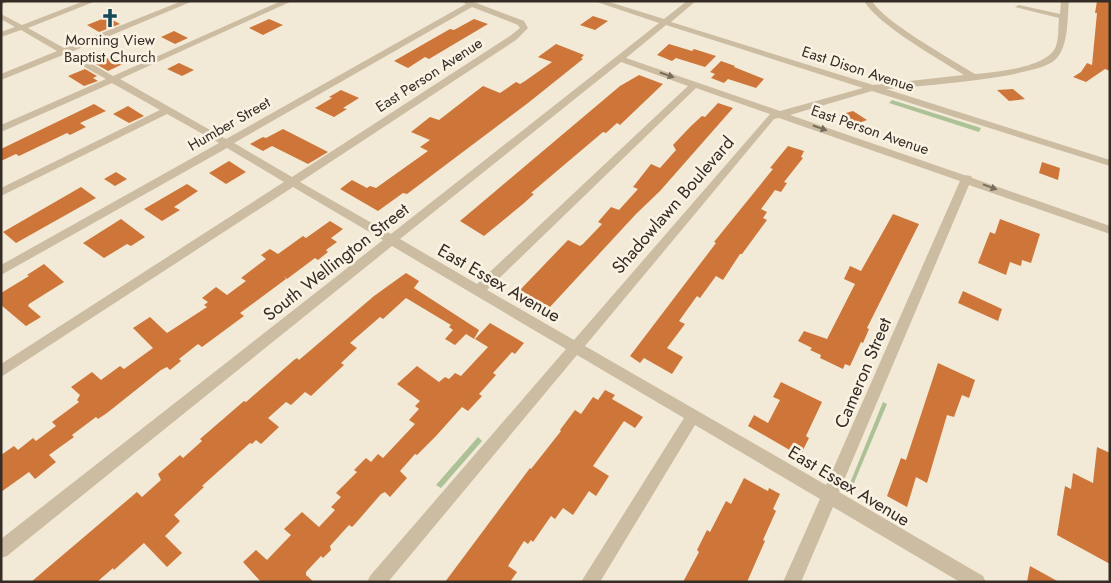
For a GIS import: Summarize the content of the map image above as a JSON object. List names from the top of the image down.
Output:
{
  "streets": {
    "street": [
      "East Dison Avenue",
      "East Person Avenue",
      "Humber Street",
      "Shadowlawn Boulevard",
      "South Wellington Street",
      "East Essex Avenue",
      "Cameron Street"
    ]
  },
  "crossings": [
    ["East Dison Avenue", "Shadowlawn Boulevard"],
    ["East Dison Avenue", "South Wellington Street"],
    ["East Person Avenue", "Humber Street"],
    ["East Person Avenue", "Shadowlawn Boulevard"],
    ["East Person Avenue", "South Wellington Street"],
    ["East Person Avenue", "East Essex Avenue"],
    ["East Person Avenue", "Cameron Street"],
    ["Humber Street", "East Essex Avenue"],
    ["Shadowlawn Boulevard", "East Essex Avenue"],
    ["South Wellington Street", "East Essex Avenue"],
    ["East Essex Avenue", "Cameron Street"]
  ],
  "one_way": ["East Person Avenue"],
  "places": {
    "church": ["Morning View Baptist Church"]
  }
}
